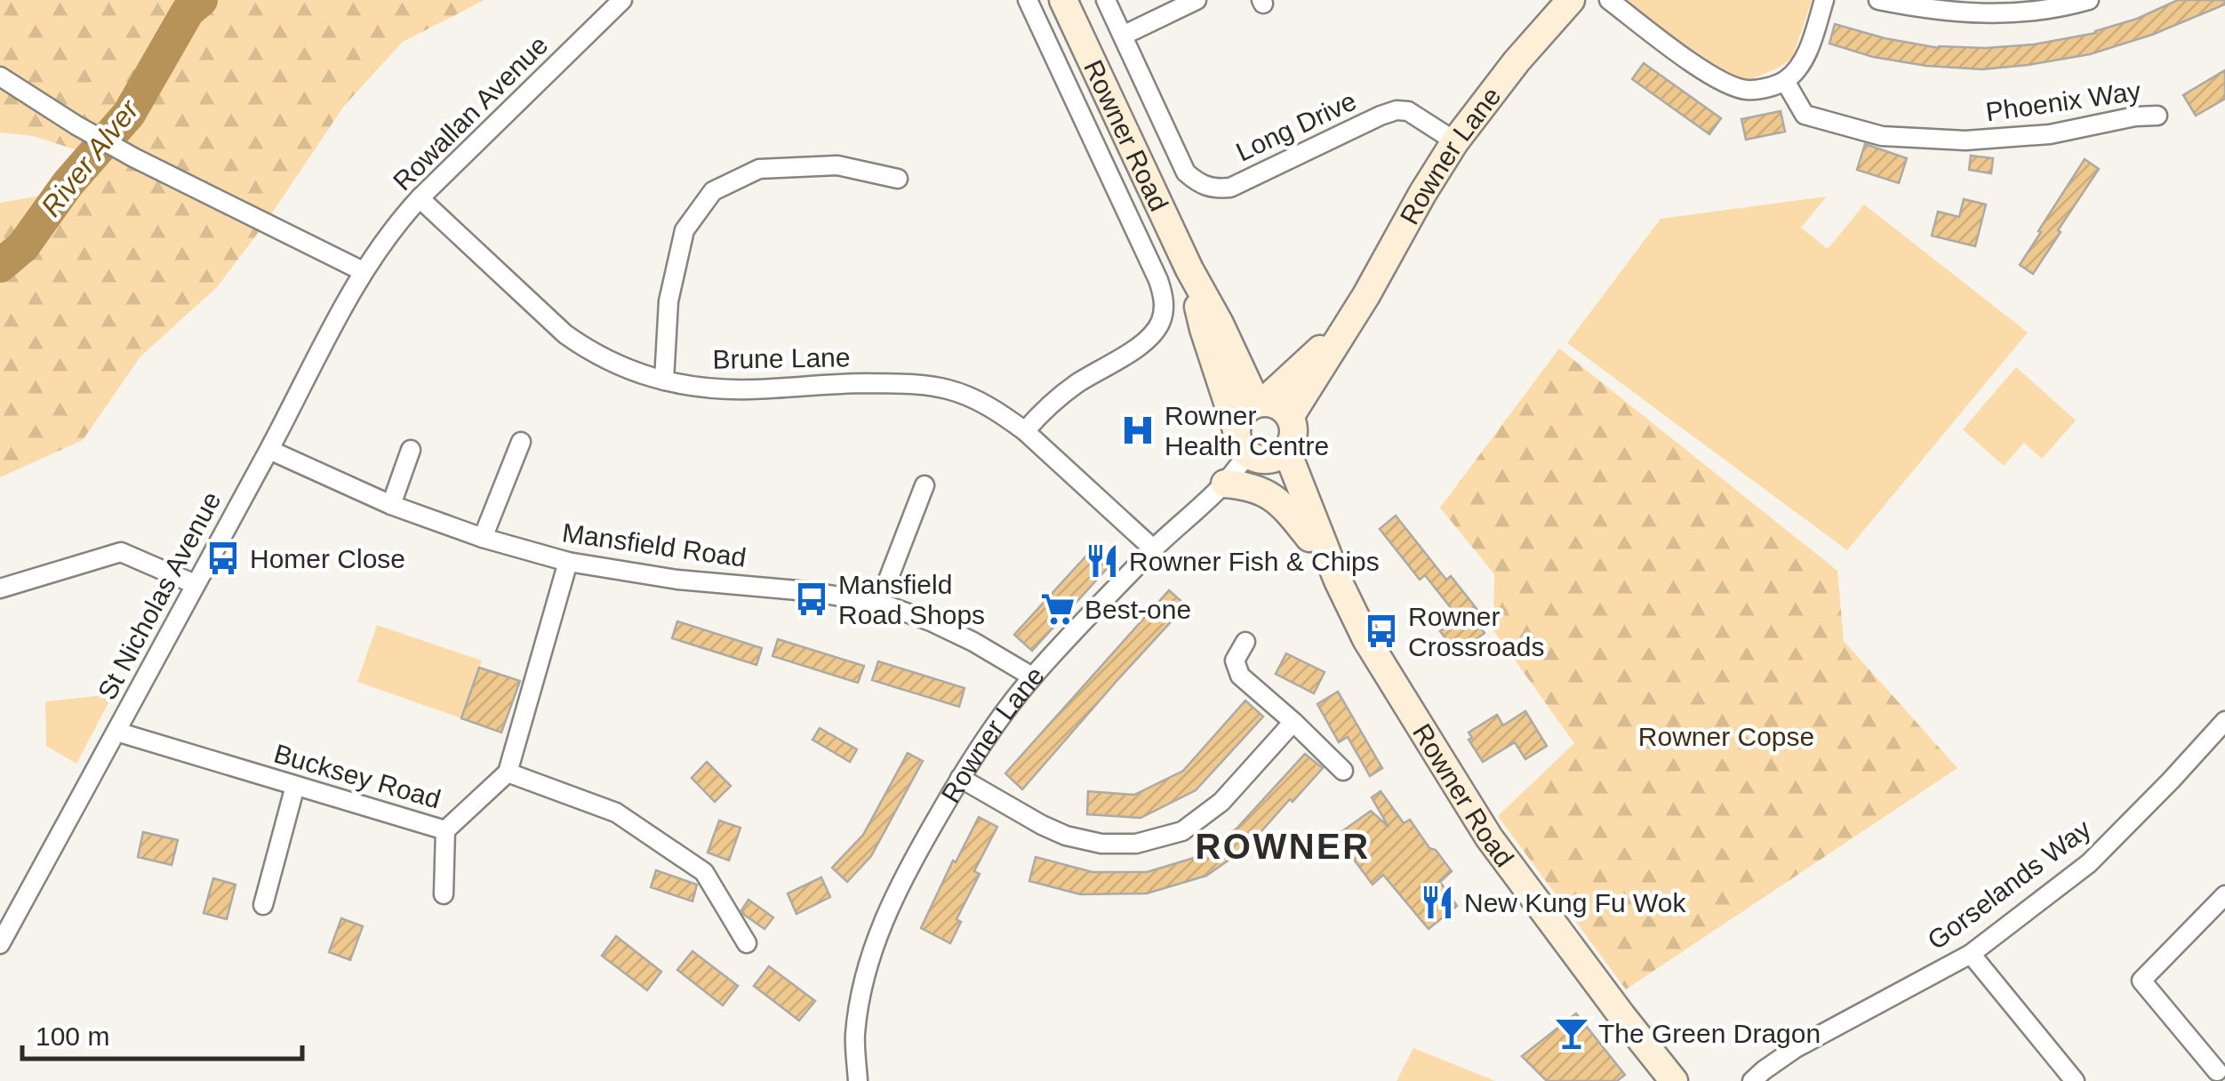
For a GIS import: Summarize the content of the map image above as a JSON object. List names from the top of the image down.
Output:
{
  "streets": {
    "main road": ["Rowner Road", "Rowner Lane"],
    "street": [
      "Phoenix Way",
      "Rowallan Avenue",
      "Long Drive",
      "Brune Lane",
      "Mansfield Road",
      "St Nicholas Avenue",
      "Bucksey Road",
      "Gorselands Way"
    ]
  },
  "crossings": [
    ["Rowallan Avenue", "Brune Lane"],
    ["Rowallan Avenue", "St Nicholas Avenue"],
    ["Long Drive", "Rowner Lane"],
    ["Rowner Road", "Rowner Lane"],
    ["Rowner Lane", "Brune Lane"],
    ["Rowner Lane", "Mansfield Road"],
    ["Mansfield Road", "St Nicholas Avenue"],
    ["St Nicholas Avenue", "Bucksey Road"]
  ],
  "districts": ["ROWNER"],
  "water": ["River Alver"],
  "parks": ["Rowner Copse"],
  "places": {
    "hospital": ["Rowner Health Centre"],
    "bus stop": ["Homer Close", "Mansfield Road Shops", "Rowner Crossroads"],
    "restaurant": ["Rowner Fish & Chips", "New Kung Fu Wok"],
    "supermarket": ["Best-one"],
    "bar": ["The Green Dragon"]
  },
  "scale_bar": "100 m"
}
